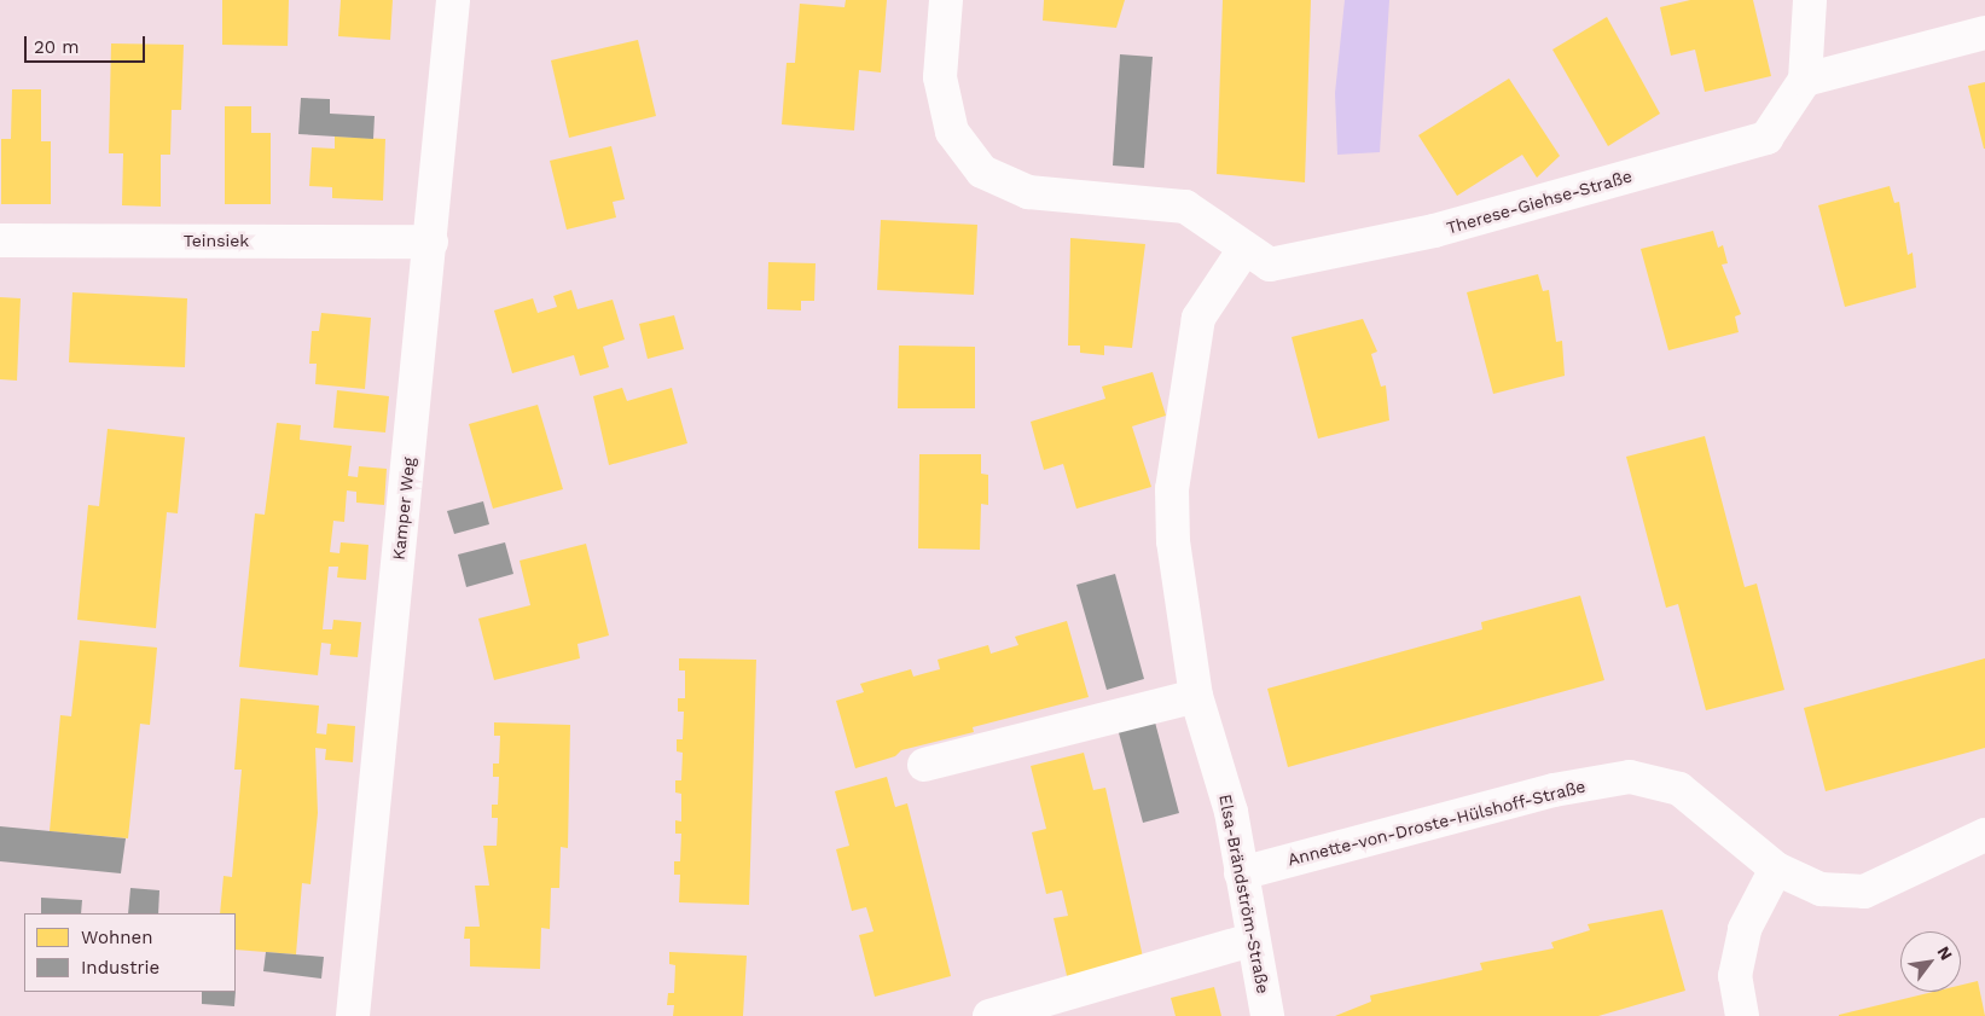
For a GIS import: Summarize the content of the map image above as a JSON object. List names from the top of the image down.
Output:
{
  "streets": {
    "street": [
      "Therese-Giehse-Straße",
      "Teinsiek",
      "Kamper Weg",
      "Annette-von-Droste-Hülshoff-Straße",
      "Elsa-Brändström-Straße"
    ]
  },
  "crossings": [
    ["Therese-Giehse-Straße", "Elsa-Brändström-Straße"],
    ["Teinsiek", "Kamper Weg"],
    ["Annette-von-Droste-Hülshoff-Straße", "Elsa-Brändström-Straße"]
  ],
  "legend": ["Wohnen", "Industrie"],
  "scale_bar": "20 m",
  "north": "top right"
}
